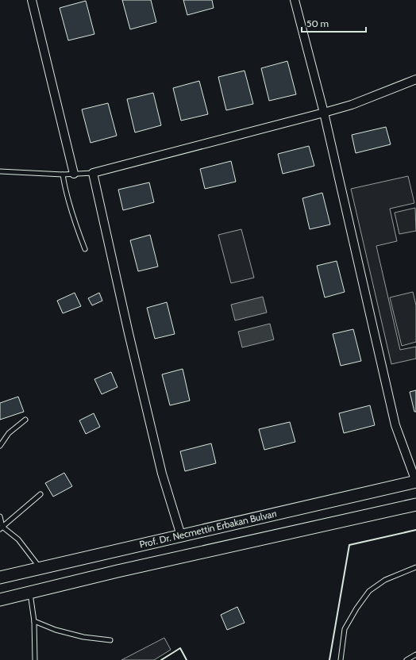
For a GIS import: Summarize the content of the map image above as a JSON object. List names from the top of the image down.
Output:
{
  "streets": {
    "main road": ["Prof. Dr. Necmettin Erbakan Bulvarı"]
  },
  "scale_bar": "50 m"
}
